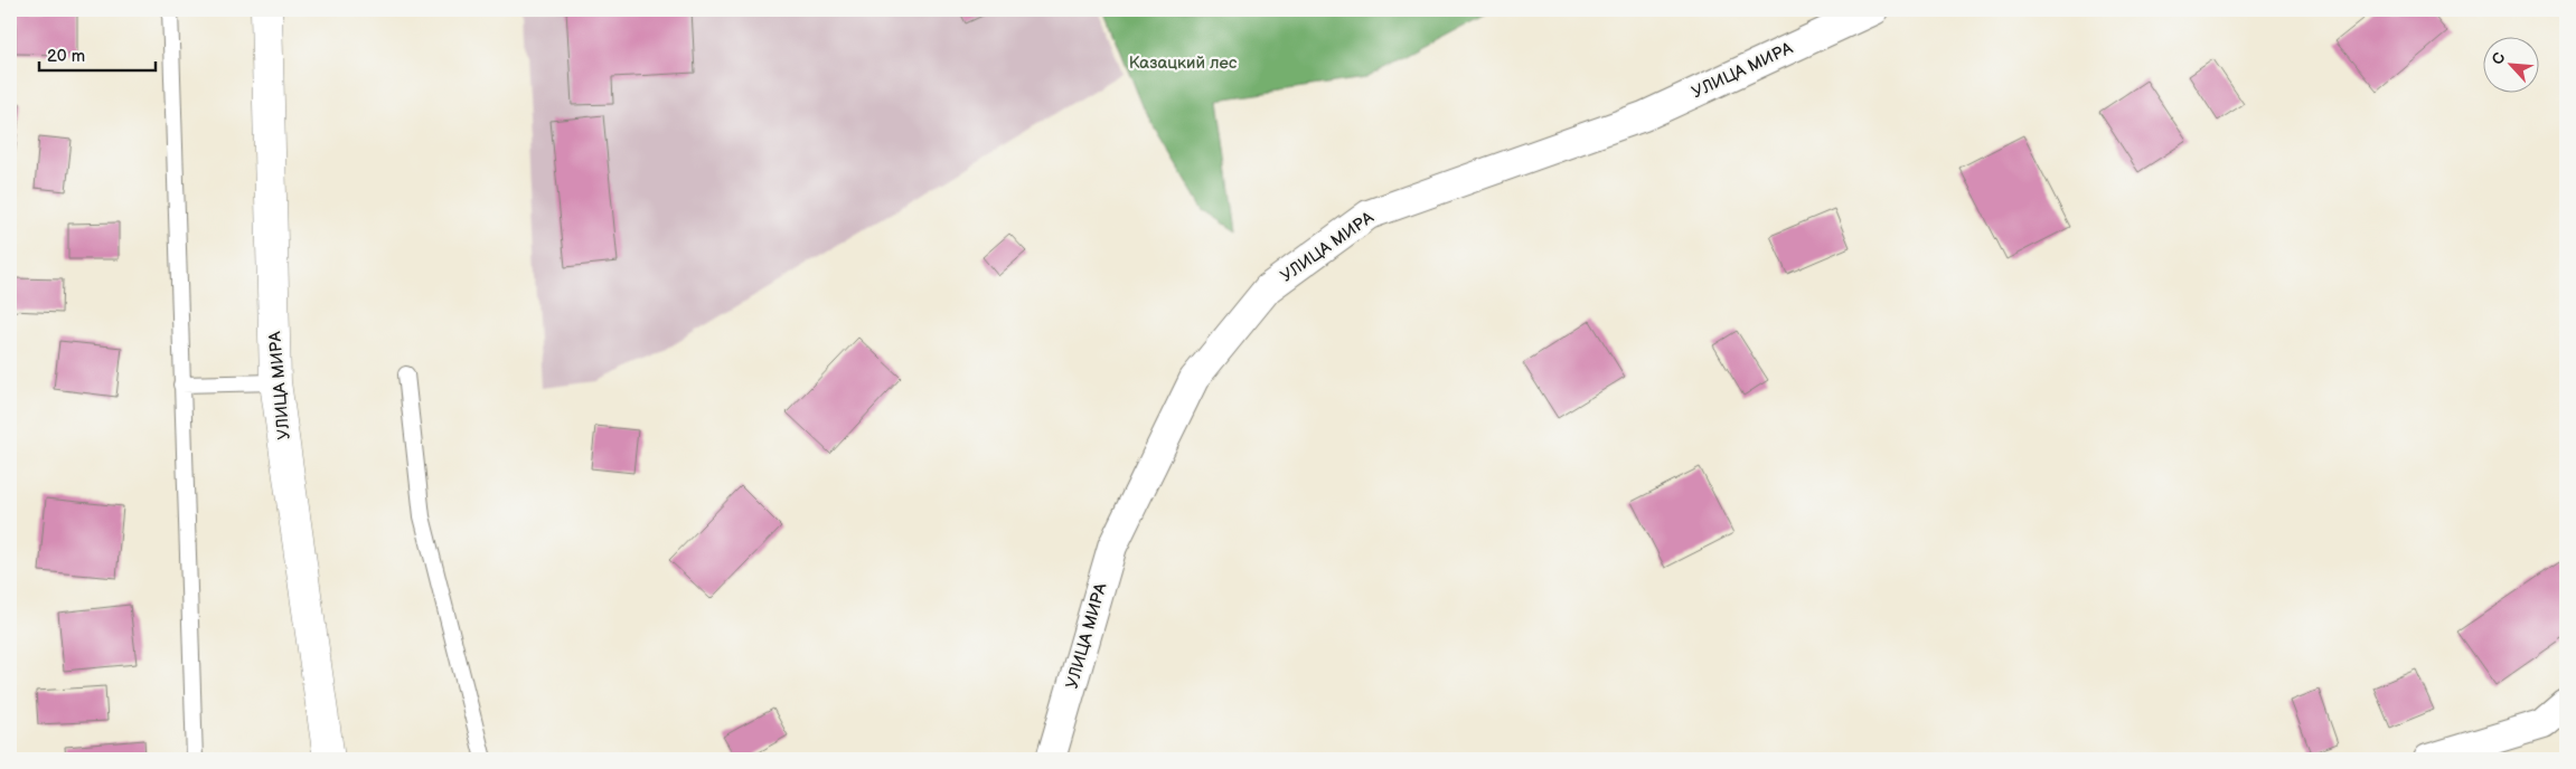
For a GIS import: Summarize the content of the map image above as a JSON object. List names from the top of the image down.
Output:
{
  "streets": {
    "main road": ["УЛИЦА МИРА"]
  },
  "parks": ["Казацкий лес"],
  "scale_bar": "20 m",
  "north": "top left"
}
